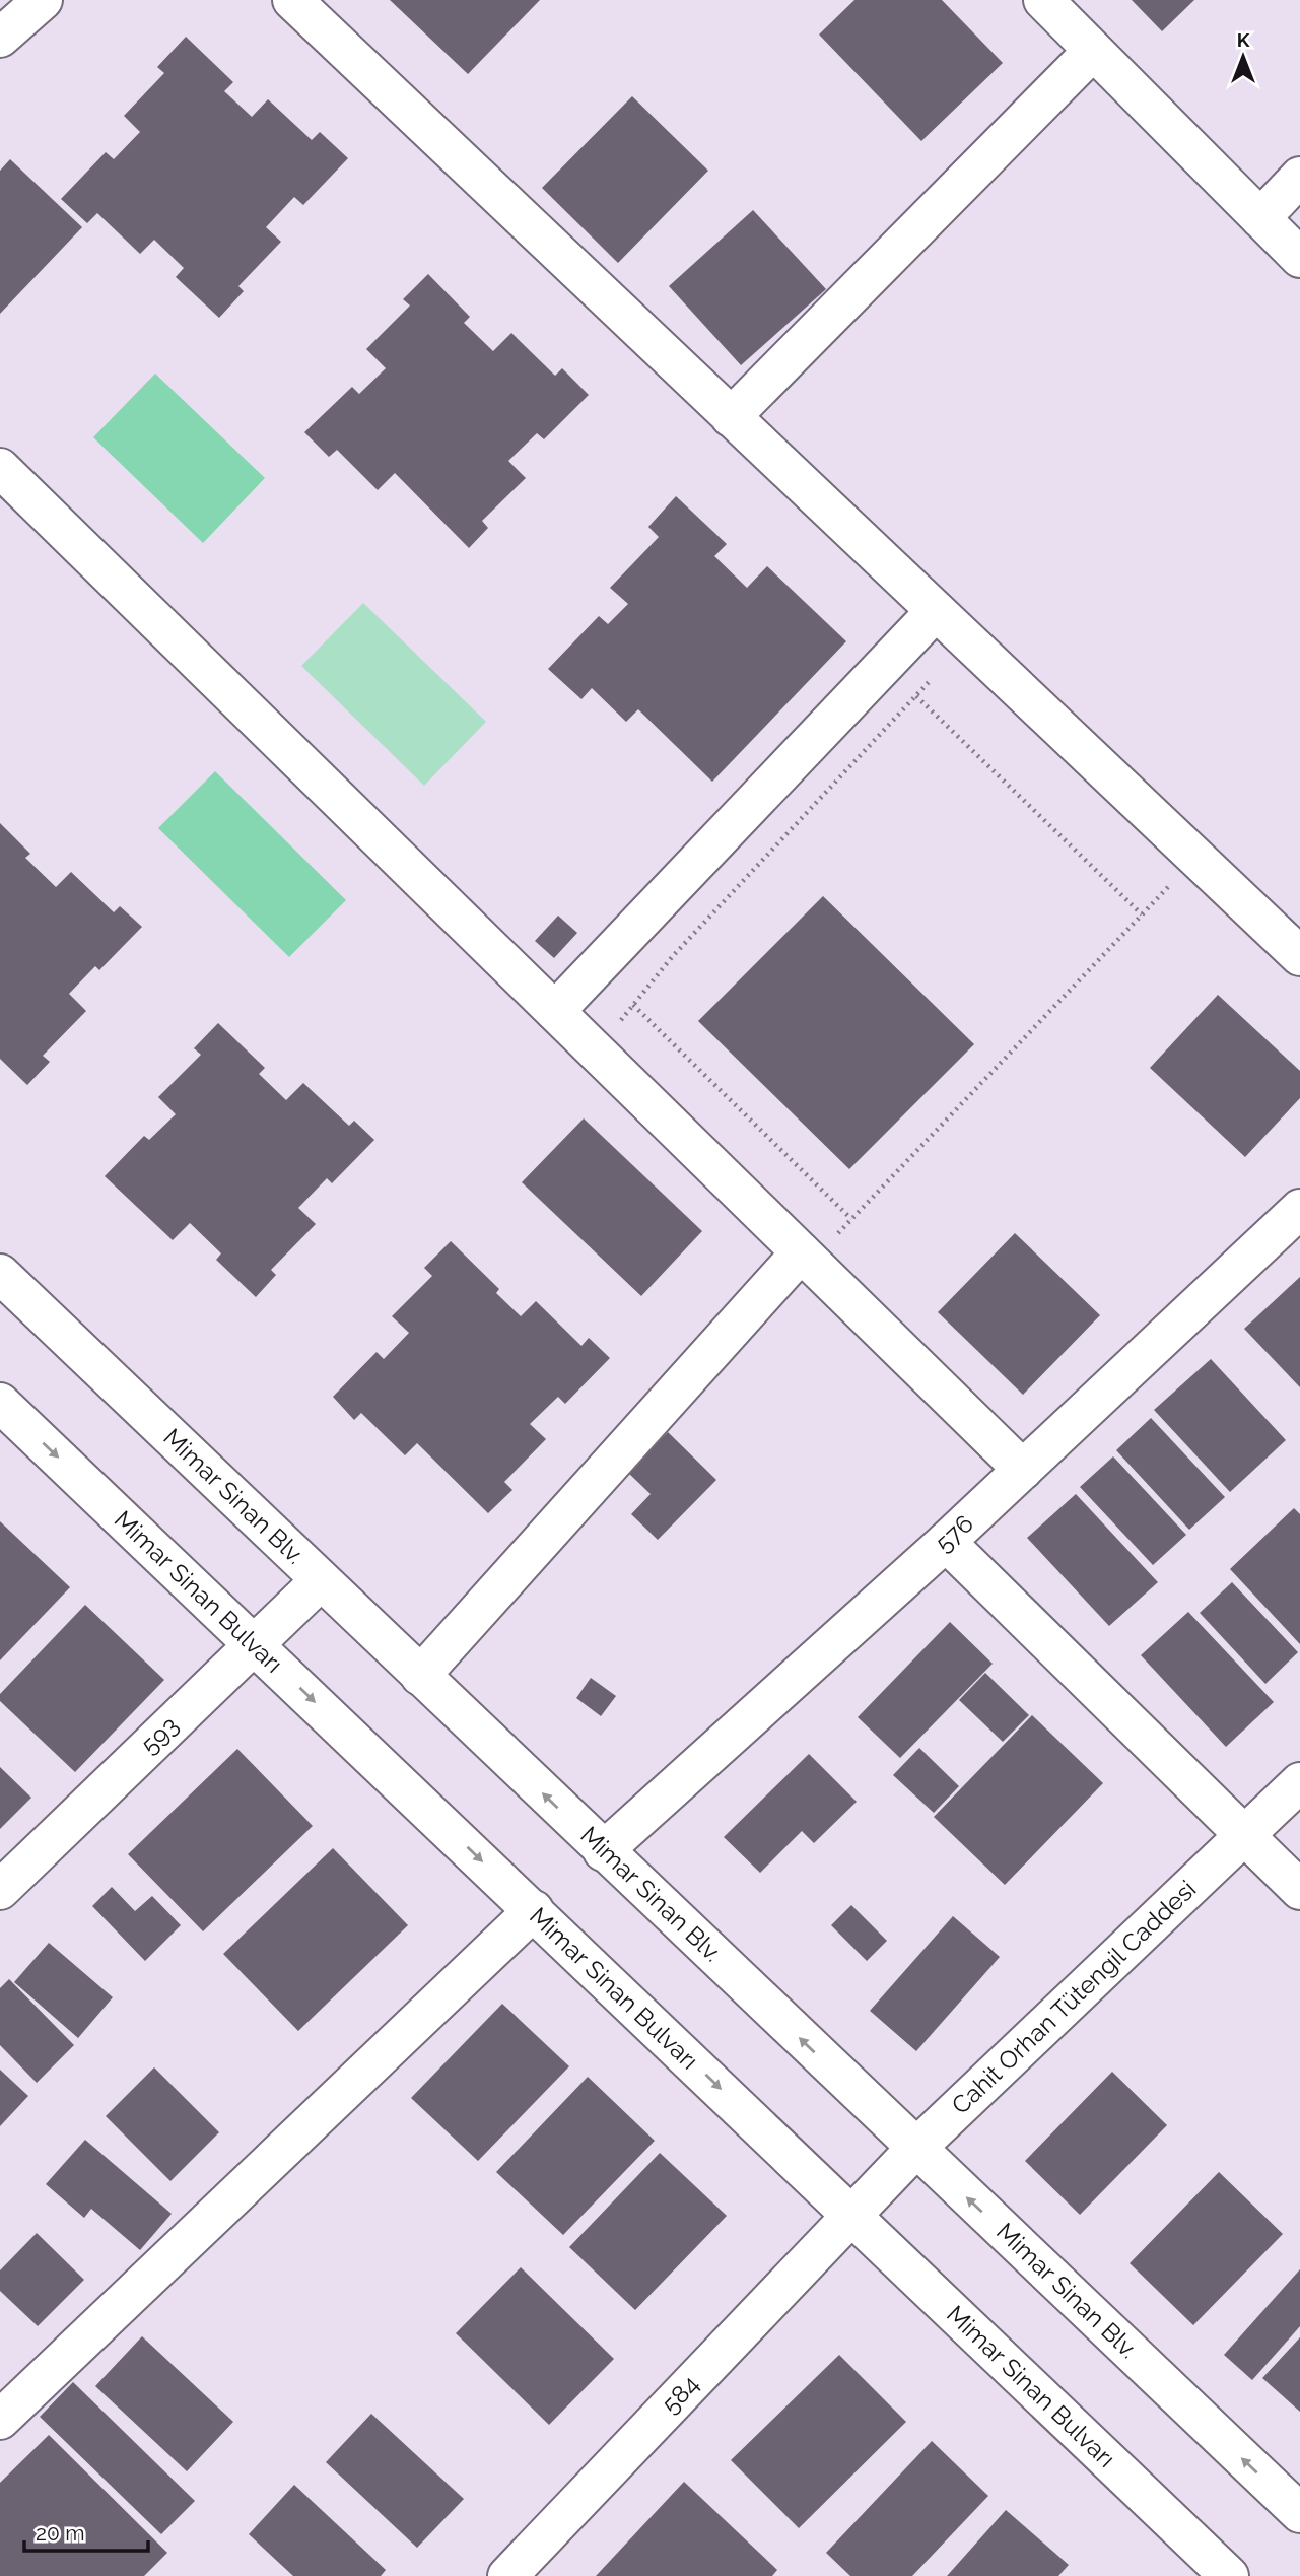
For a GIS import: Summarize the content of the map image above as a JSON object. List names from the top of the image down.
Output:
{
  "streets": {
    "street": [
      "Mimar Sinan Blv.",
      "576",
      "Mimar Sinan Bulvarı",
      "593",
      "Cahit Orhan Tütengil Caddesi",
      "584"
    ]
  },
  "crossings": [
    ["Mimar Sinan Blv.", "576"],
    ["Mimar Sinan Blv.", "593"],
    ["Mimar Sinan Blv.", "Cahit Orhan Tütengil Caddesi"],
    ["Mimar Sinan Bulvarı", "593"],
    ["Mimar Sinan Bulvarı", "Cahit Orhan Tütengil Caddesi"],
    ["Mimar Sinan Bulvarı", "584"],
    ["Cahit Orhan Tütengil Caddesi", "584"]
  ],
  "one_way": ["Mimar Sinan Blv.", "Mimar Sinan Bulvarı"],
  "scale_bar": "20 m",
  "north": "top"
}
